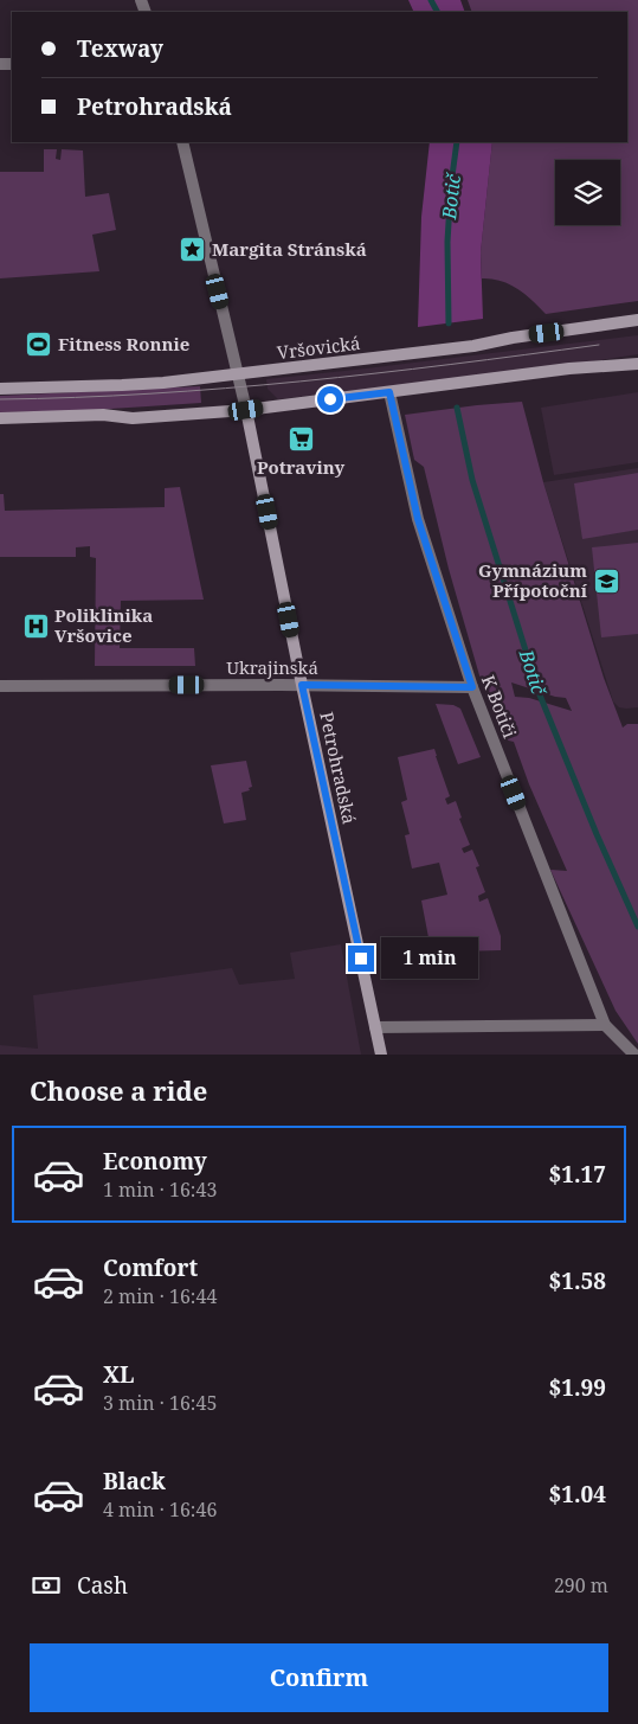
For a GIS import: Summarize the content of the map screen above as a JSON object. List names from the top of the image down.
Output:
{
  "streets": {
    "main road": ["Vršovická", "Petrohradská"],
    "street": ["Ukrajinská", "K Botiči"]
  },
  "crossings": [
    ["Vršovická", "Petrohradská"],
    ["Ukrajinská", "K Botiči"],
    ["Ukrajinská", "Petrohradská"]
  ],
  "water": ["Botič"],
  "places": {
    "place": ["Margita Stránská"],
    "sports": ["Fitness Ronnie"],
    "supermarket": ["Potraviny"],
    "school or university": ["Gymnázium Přípotoční"],
    "hospital": ["Poliklinika Vršovice"]
  },
  "page": {
    "banner": ["Texway", "Petrohradská"],
    "bubble": "1 min",
    "heading": "Choose a ride",
    "list": [
      {
        "name": "Economy",
        "note": "1 min · 16:43",
        "value": "$1.17"
      },
      {
        "name": "Comfort",
        "note": "2 min · 16:44",
        "value": "$1.58"
      },
      {
        "name": "XL",
        "note": "3 min · 16:45",
        "value": "$1.99"
      },
      {
        "name": "Black",
        "note": "4 min · 16:46",
        "value": "$1.04"
      }
    ],
    "pay": ["Cash", "290 m"],
    "buttons": "Confirm"
  }
}
